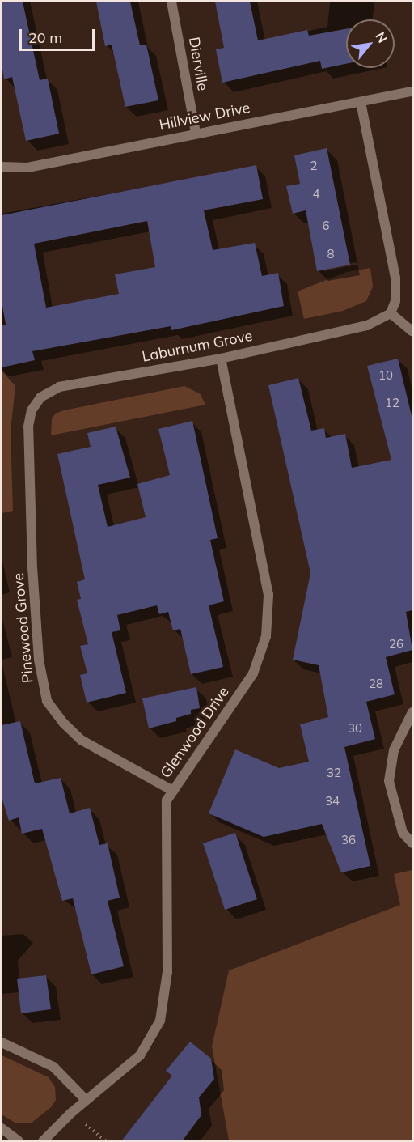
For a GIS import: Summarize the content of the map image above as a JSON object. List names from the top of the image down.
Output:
{
  "streets": {
    "street": [
      "Dierville",
      "Hillview Drive",
      "Laburnum Grove",
      "Pinewood Grove",
      "Glenwood Drive"
    ]
  },
  "crossings": [
    ["Dierville", "Hillview Drive"],
    ["Laburnum Grove", "Pinewood Grove"],
    ["Laburnum Grove", "Glenwood Drive"],
    ["Pinewood Grove", "Glenwood Drive"]
  ],
  "house_numbers": [
    "2",
    "4",
    "6",
    "8",
    "10",
    "12",
    "26",
    "28",
    "30",
    "32",
    "34",
    "36"
  ],
  "scale_bar": "20 m",
  "north": "top right"
}
